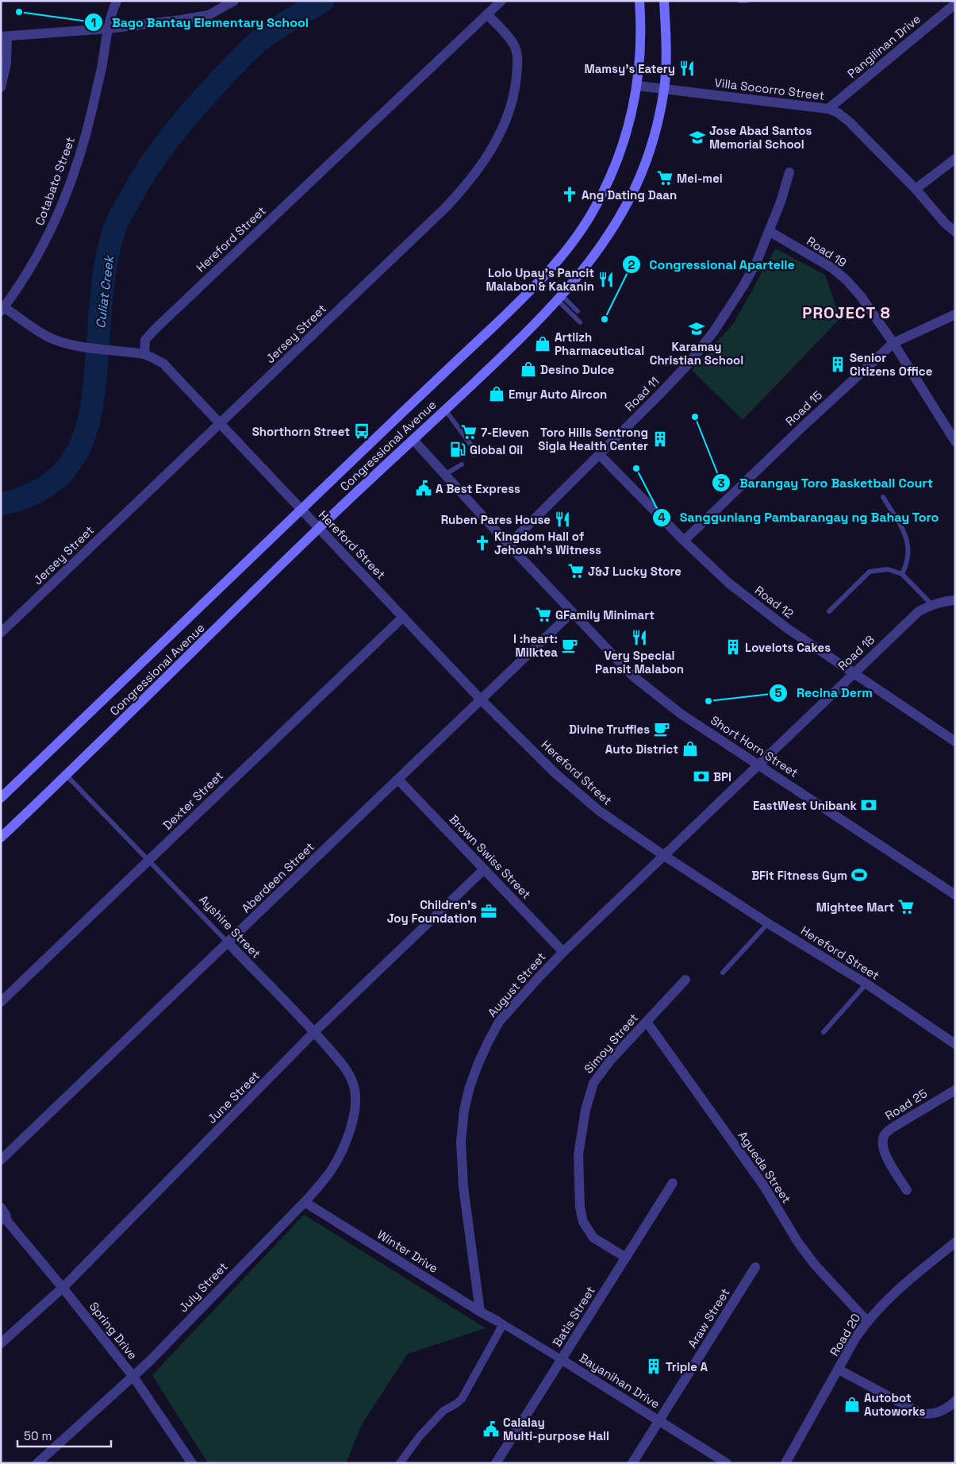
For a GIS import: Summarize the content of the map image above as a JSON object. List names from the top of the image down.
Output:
{
  "streets": {
    "main road": ["Congressional Avenue"],
    "street": [
      "Pangilinan Drive",
      "Villa Socorro Street",
      "Cotabato Street",
      "Hereford Street",
      "Road 19",
      "Jersey Street",
      "Road 11",
      "Road 15",
      "Road 12",
      "Road 18",
      "Short Horn Street",
      "Dexter Street",
      "Brown Swiss Street",
      "Aberdeen Street",
      "Ayshire Street",
      "August Street",
      "Simoy Street",
      "June Street",
      "Road 25",
      "Agueda Street",
      "Winter Drive",
      "July Street",
      "Batis Street",
      "Araw Street",
      "Spring Drive",
      "Road 20",
      "Bayanihan Drive"
    ]
  },
  "crossings": [
    ["Pangilinan Drive", "Villa Socorro Street"],
    ["Villa Socorro Street", "Congressional Avenue"],
    ["Hereford Street", "Jersey Street"],
    ["Hereford Street", "Congressional Avenue"],
    ["Hereford Street", "Road 18"],
    ["Hereford Street", "Dexter Street"],
    ["Hereford Street", "Aberdeen Street"],
    ["Hereford Street", "August Street"],
    ["Road 19", "Road 11"],
    ["Road 19", "Road 15"],
    ["Road 11", "Road 12"],
    ["Road 11", "Short Horn Street"],
    ["Road 15", "Road 12"],
    ["Congressional Avenue", "Short Horn Street"],
    ["Congressional Avenue", "Ayshire Street"],
    ["Road 12", "Road 18"],
    ["Road 18", "Short Horn Street"],
    ["Road 18", "August Street"],
    ["Short Horn Street", "Aberdeen Street"],
    ["Dexter Street", "Ayshire Street"],
    ["Brown Swiss Street", "Aberdeen Street"],
    ["Brown Swiss Street", "August Street"],
    ["Brown Swiss Street", "June Street"],
    ["Aberdeen Street", "Ayshire Street"],
    ["Ayshire Street", "June Street"],
    ["Ayshire Street", "July Street"],
    ["August Street", "Winter Drive"],
    ["Simoy Street", "Agueda Street"],
    ["Simoy Street", "Batis Street"],
    ["June Street", "Spring Drive"],
    ["Agueda Street", "Road 20"],
    ["Winter Drive", "July Street"],
    ["Winter Drive", "Bayanihan Drive"],
    ["July Street", "Spring Drive"],
    ["Batis Street", "Bayanihan Drive"],
    ["Araw Street", "Bayanihan Drive"]
  ],
  "districts": ["PROJECT 8"],
  "water": ["Culiat Creek"],
  "places": {
    "other": [
      "Bago Bantay Elementary School",
      "Congressional Apartelle",
      "Barangay Toro Basketball Court",
      "Sangguniang Pambarangay ng Bahay Toro",
      "Recina Derm"
    ],
    "restaurant": [
      "Mamsy's Eatery",
      "Lolo Upay's Pancit Malabon & Kakanin",
      "Ruben Pares House",
      "Very Special Pansit Malabon"
    ],
    "school or university": ["Jose Abad Santos Memorial School", "Karamay Christian School"],
    "supermarket": [
      "Mei-mei",
      "7-Eleven",
      "J&J Lucky Store",
      "GFamily Minimart",
      "Mightee Mart"
    ],
    "church": ["Ang Dating Daan", "Kingdom Hall of Jehovah's Witness"],
    "shop": [
      "Artlizh Pharmaceutical",
      "Desino Dulce",
      "Emyr Auto Aircon",
      "Auto District",
      "Autobot Autoworks"
    ],
    "building": [
      "Senior Citizens Office",
      "Toro Hills Sentrong Sigla Health Center",
      "Lovelots Cakes",
      "Triple A"
    ],
    "bus stop": ["Shorthorn Street"],
    "fuel station": ["Global Oil"],
    "public building": ["A Best Express", "Calalay Multi-purpose Hall"],
    "cafe": ["I :heart: Milktea", "Divine Truffles"],
    "bank": ["BPI", "EastWest Unibank"],
    "sports": ["BFit Fitness Gym"],
    "office": ["Children's Joy Foundation"]
  },
  "scale_bar": "50 m"
}
